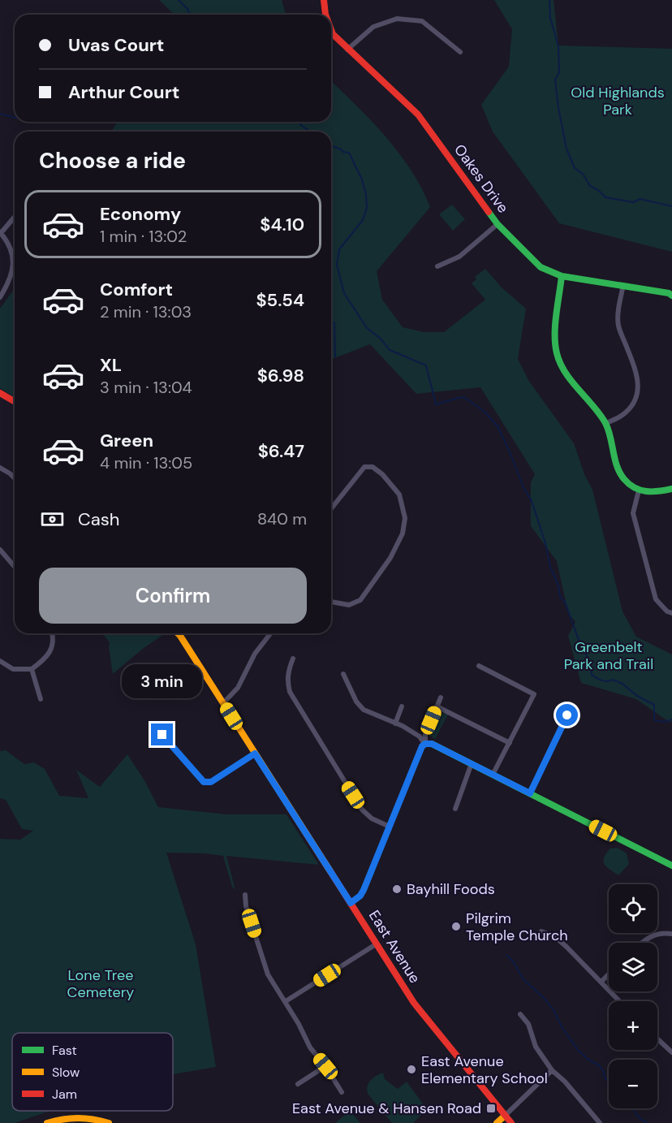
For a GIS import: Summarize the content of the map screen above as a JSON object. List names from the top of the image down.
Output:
{
  "streets": {
    "street": ["Oakes Drive", "East Avenue"]
  },
  "parks": ["Old Highlands Park", "Greenbelt Park and Trail", "Lone Tree Cemetery"],
  "places": {
    "other": ["Bayhill Foods", "Pilgrim Temple Church", "East Avenue Elementary School"],
    "transit": ["East Avenue & Hansen Road"]
  },
  "legend": ["Fast", "Slow", "Jam"],
  "page": {
    "banner": ["Uvas Court", "Arthur Court"],
    "heading": "Choose a ride",
    "list": [
      {
        "name": "Economy",
        "note": "1 min · 13:02",
        "value": "$4.10"
      },
      {
        "name": "Comfort",
        "note": "2 min · 13:03",
        "value": "$5.54"
      },
      {
        "name": "XL",
        "note": "3 min · 13:04",
        "value": "$6.98"
      },
      {
        "name": "Green",
        "note": "4 min · 13:05",
        "value": "$6.47"
      }
    ],
    "pay": ["Cash", "840 m"],
    "buttons": "Confirm",
    "bubble": "3 min",
    "map_buttons": ["+", "−"]
  }
}
